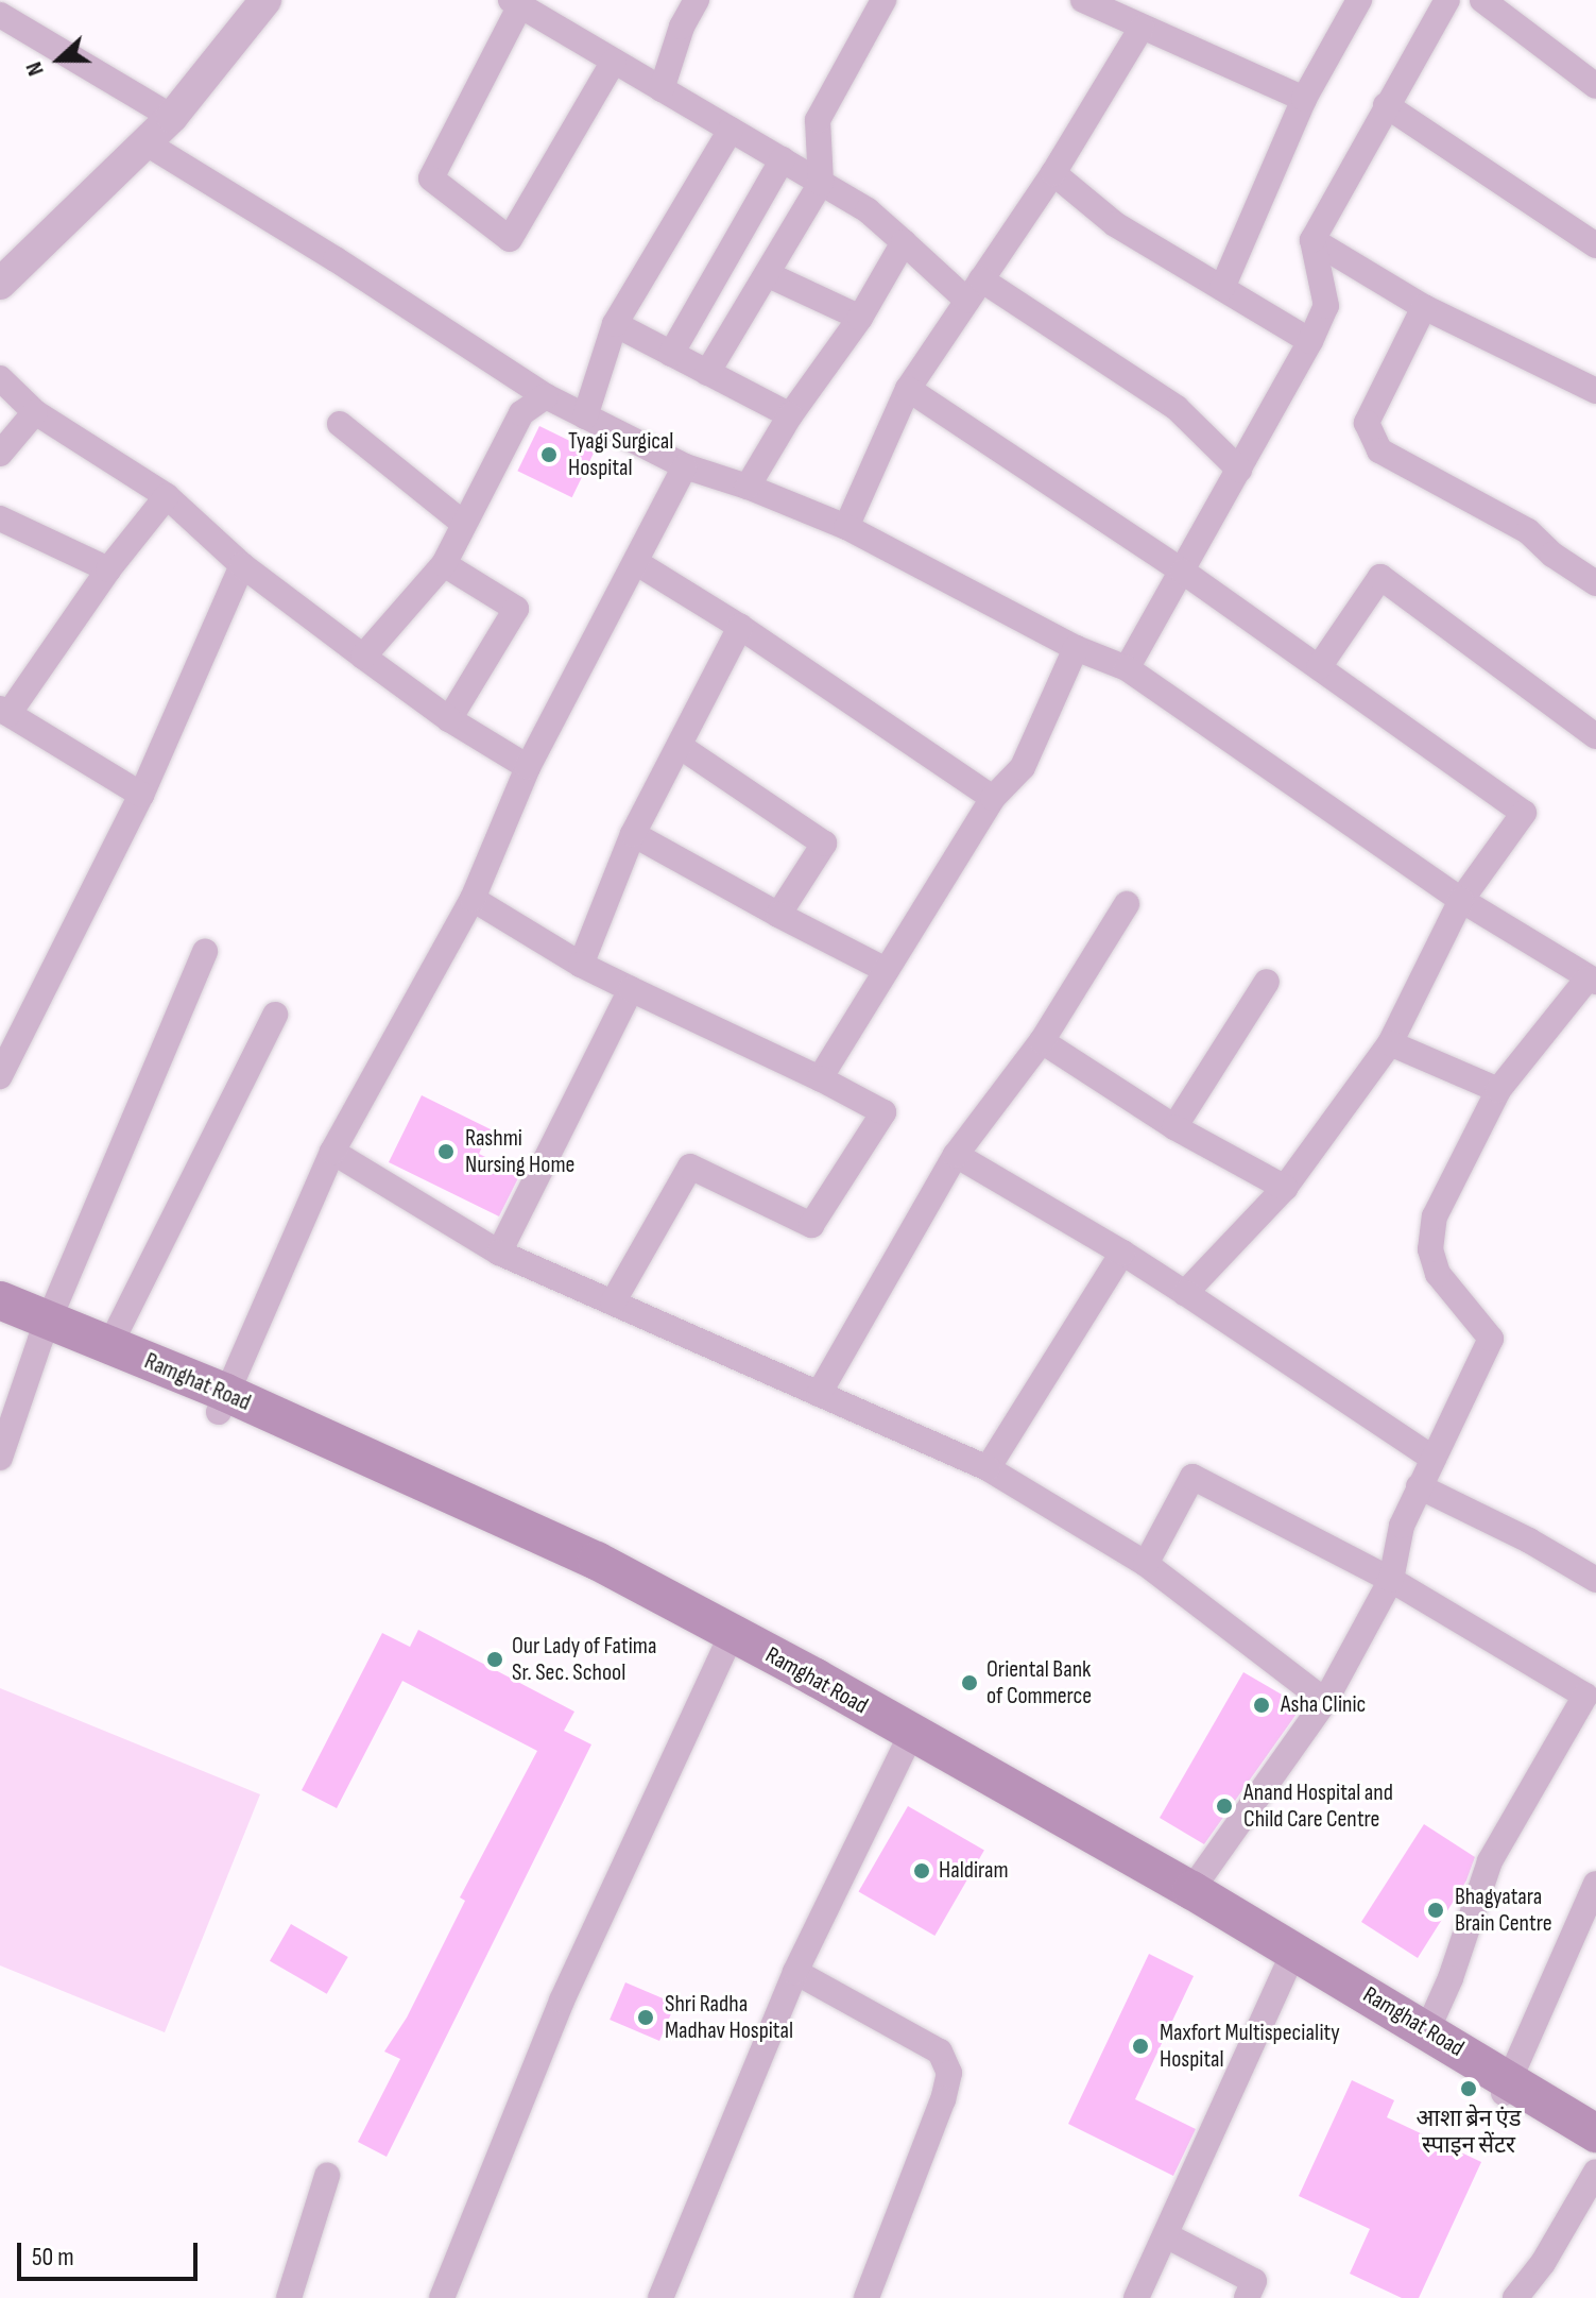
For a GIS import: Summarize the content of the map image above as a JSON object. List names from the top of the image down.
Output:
{
  "streets": {
    "main road": ["Ramghat Road"]
  },
  "places": [
    "Tyagi Surgical Hospital",
    "Rashmi Nursing Home",
    "Our Lady of Fatima Sr. Sec. School",
    "Oriental Bank of Commerce",
    "Asha Clinic",
    "Anand Hospital and Child Care Centre",
    "Haldiram",
    "Bhagyatara Brain Centre",
    "Shri Radha Madhav Hospital",
    "Maxfort Multispeciality Hospital",
    "आशा ब्रेन एंड स्पाइन सेंटर"
  ],
  "scale_bar": "50 m",
  "north": "left"
}
